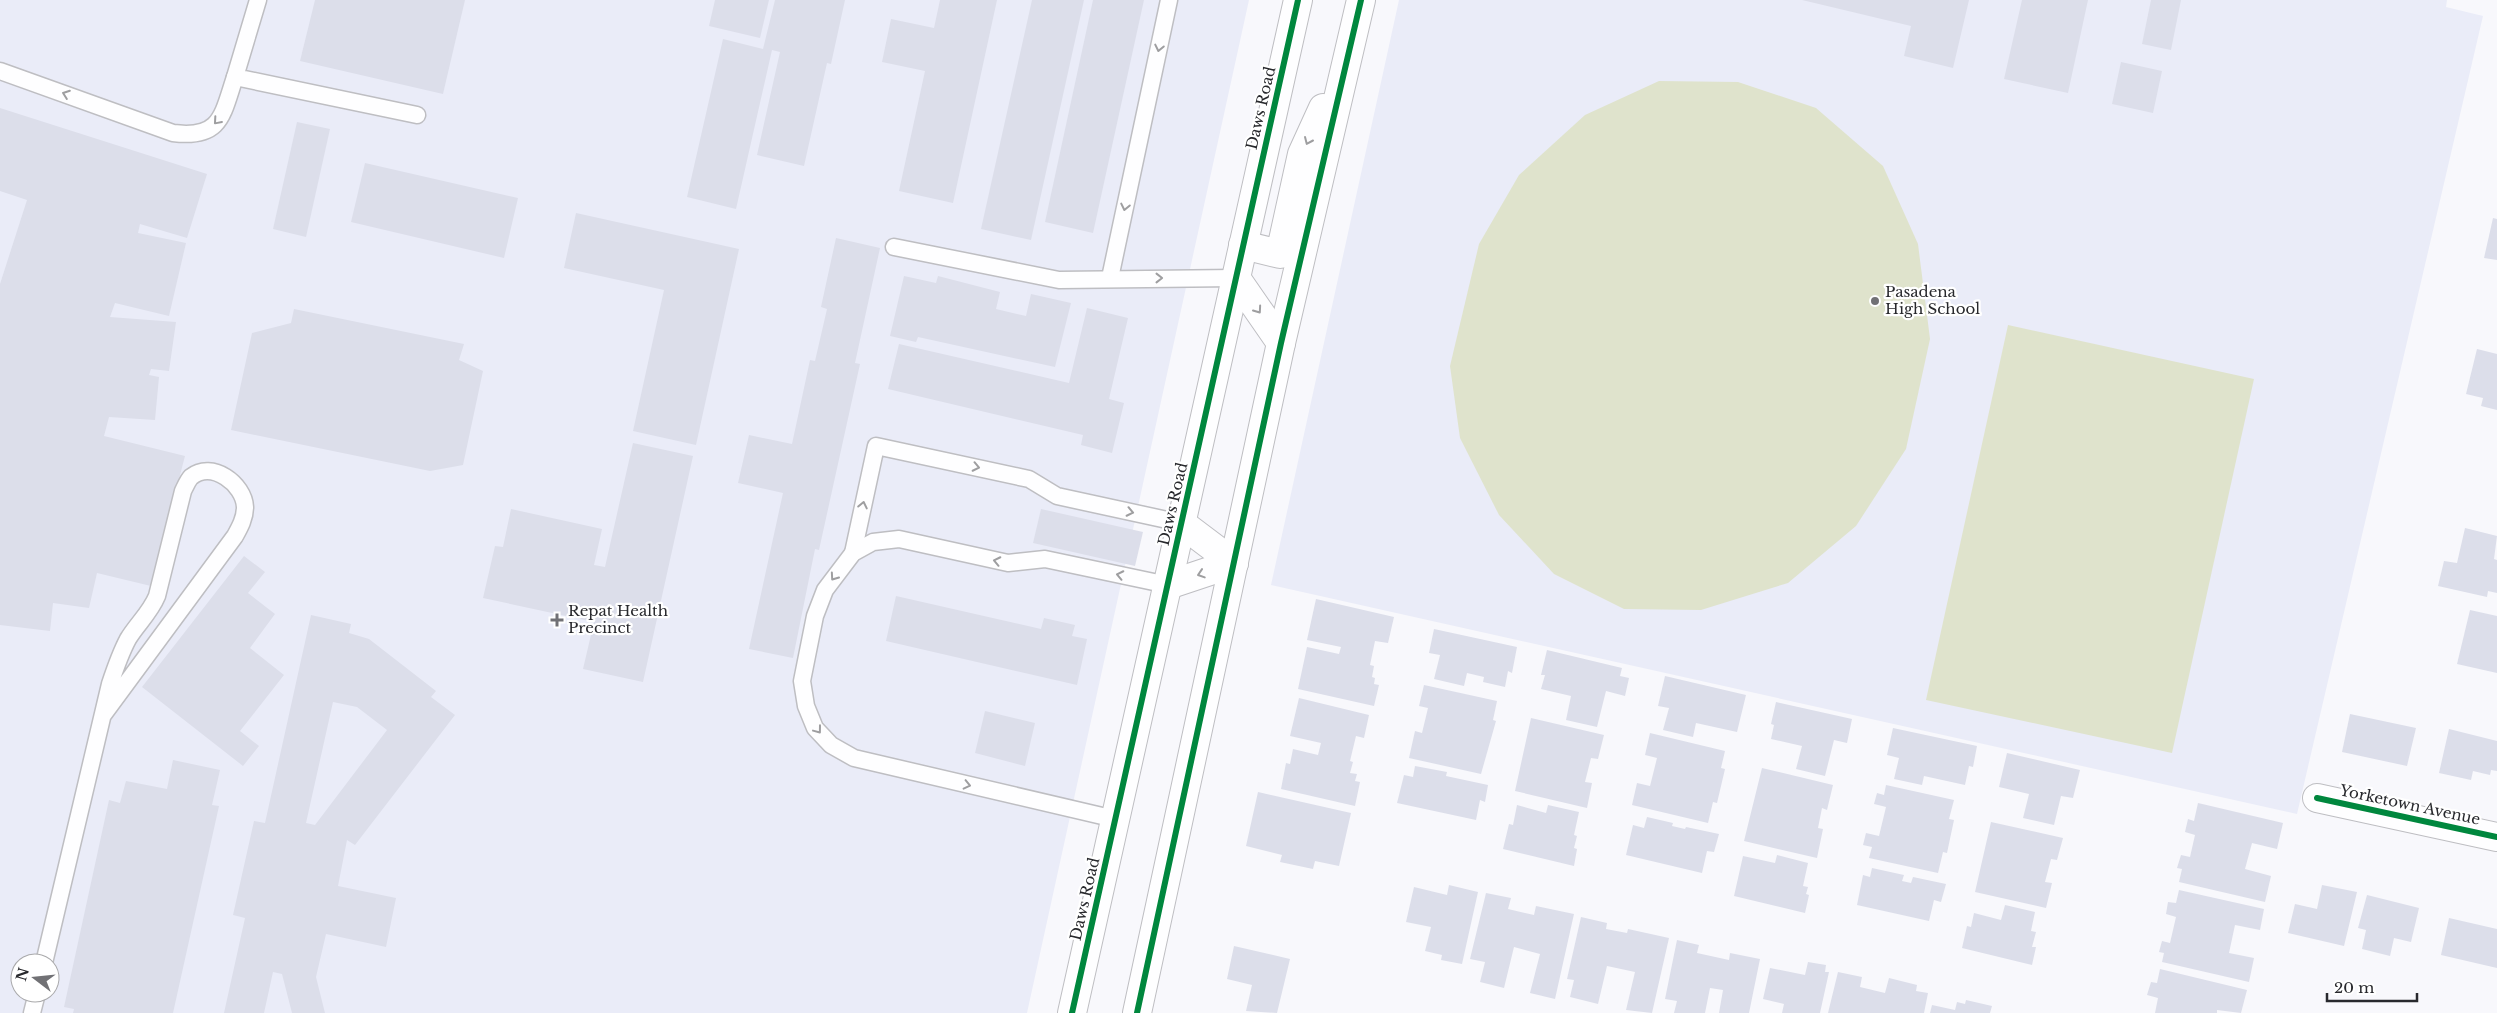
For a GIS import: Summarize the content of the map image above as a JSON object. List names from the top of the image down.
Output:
{
  "streets": {
    "main road": ["Daws Road", "Yorketown Avenue"]
  },
  "places": {
    "other": ["Pasadena High School"],
    "health": ["Repat Health Precinct"]
  },
  "scale_bar": "20 m",
  "north": "left"
}
